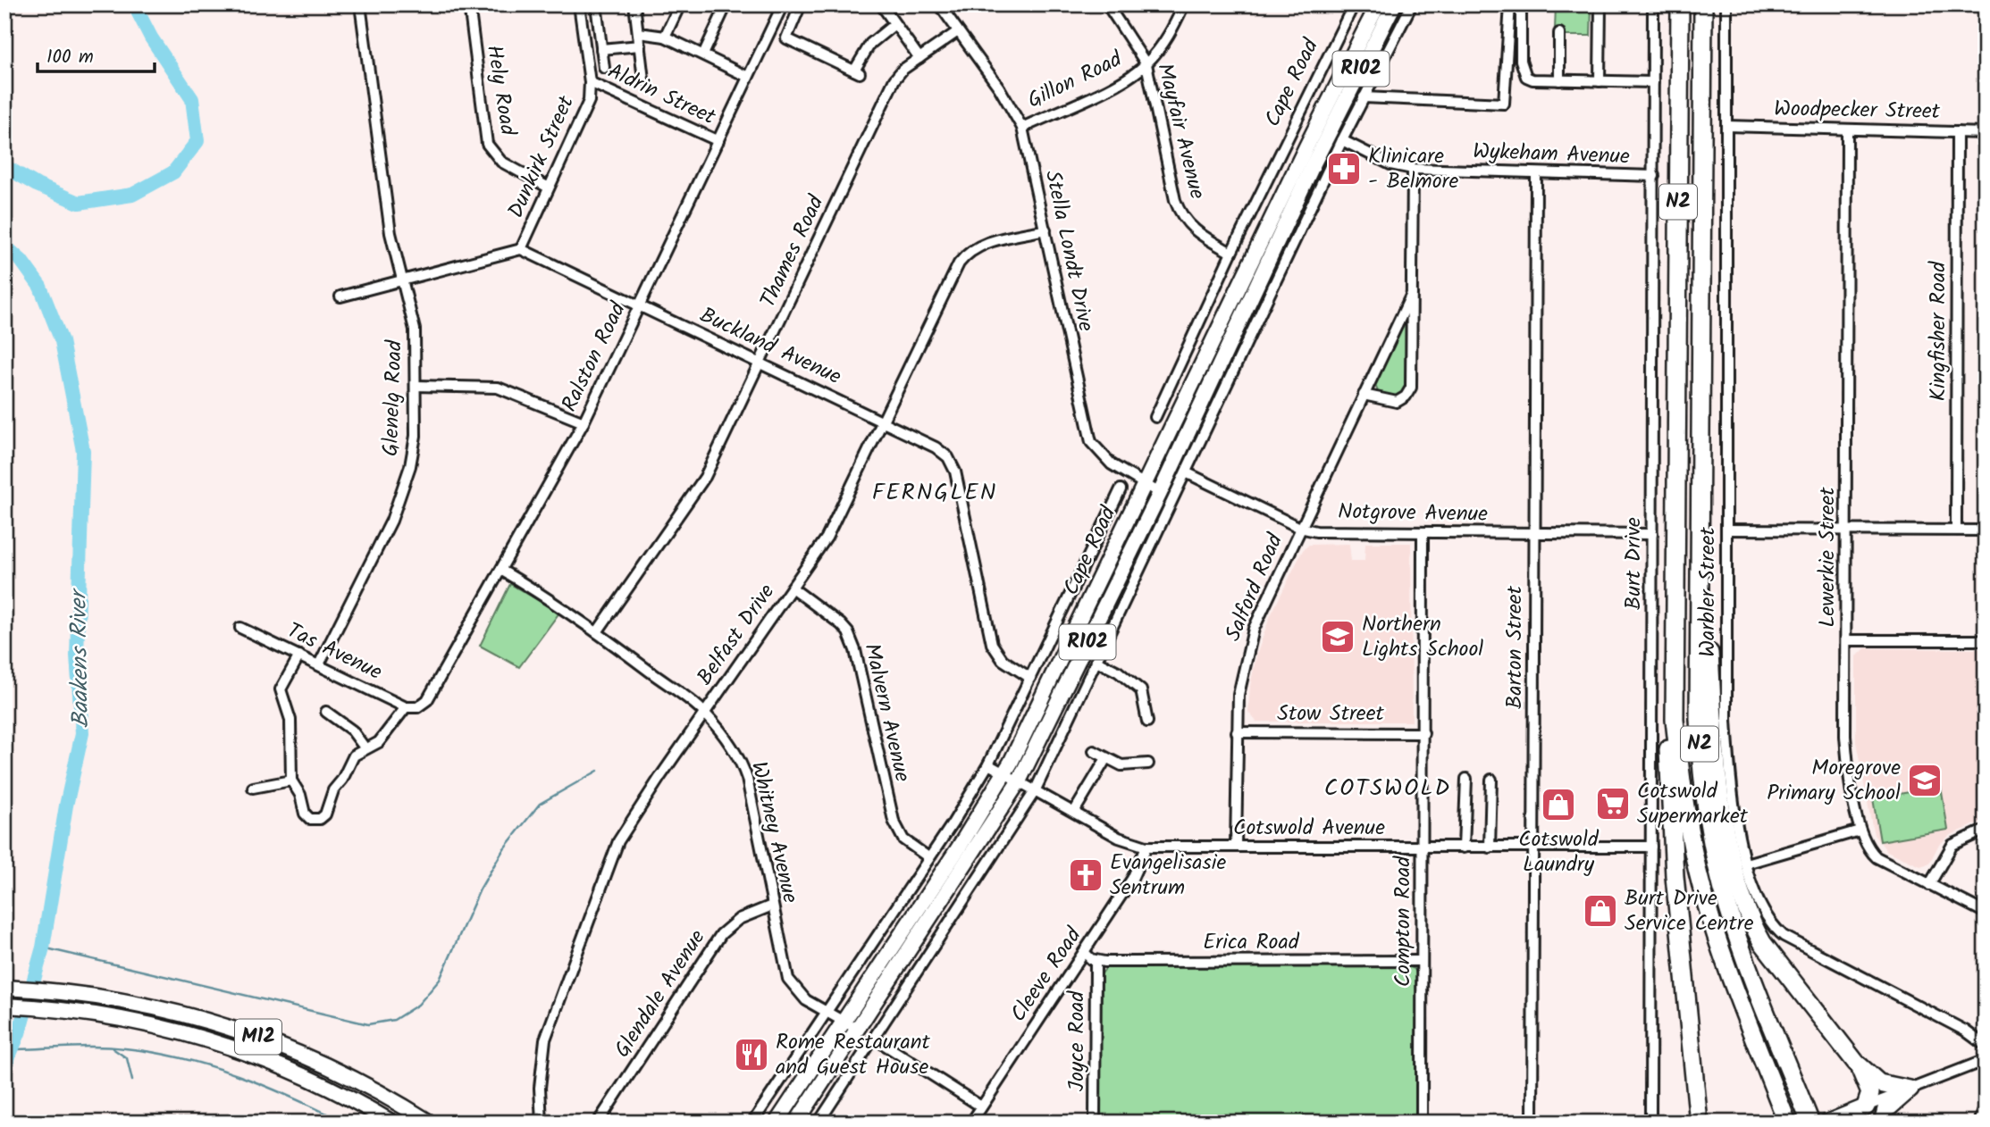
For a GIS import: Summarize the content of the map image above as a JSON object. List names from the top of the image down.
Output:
{
  "streets": {
    "highway": ["N2"],
    "main road": ["R102", "Cape Road", "M12"],
    "street": [
      "Gillon Road",
      "Hely Road",
      "Aldrin Street",
      "Woodpecker Street",
      "Mayfair Avenue",
      "Wykeham Avenue",
      "Dunkirk Street",
      "Stella Londt Drive",
      "Thames Road",
      "Kingfisher Road",
      "Buckland Avenue",
      "Ralston Road",
      "Glenelg Road",
      "Notgrove Avenue",
      "Lewerkie Street",
      "Burt Drive",
      "Salford Road",
      "Warbler Street",
      "Belfast Drive",
      "Barton Street",
      "Tas Avenue",
      "Malvern Avenue",
      "Stow Street",
      "Cotswold Avenue",
      "Whitney Avenue",
      "Compton Road",
      "Erica Road",
      "Cleeve Road",
      "Glendale Avenue",
      "Joyce Road"
    ]
  },
  "crossings": [
    ["Gillon Road", "Mayfair Avenue"],
    ["Gillon Road", "Stella Londt Drive"],
    ["Cape Road", "Mayfair Avenue"],
    ["Cape Road", "Wykeham Avenue"],
    ["Cape Road", "Stella Londt Drive"],
    ["Cape Road", "Buckland Avenue"],
    ["Cape Road", "Notgrove Avenue"],
    ["Cape Road", "Malvern Avenue"],
    ["Cape Road", "Cotswold Avenue"],
    ["Cape Road", "Whitney Avenue"],
    ["Hely Road", "Dunkirk Street"],
    ["Aldrin Street", "Dunkirk Street"],
    ["Aldrin Street", "Ralston Road"],
    ["Woodpecker Street", "Kingfisher Road"],
    ["Woodpecker Street", "Lewerkie Street"],
    ["Woodpecker Street", "Warbler Street"],
    ["Wykeham Avenue", "Burt Drive"],
    ["Wykeham Avenue", "Salford Road"],
    ["Wykeham Avenue", "Barton Street"],
    ["Dunkirk Street", "Buckland Avenue"],
    ["Stella Londt Drive", "Thames Road"],
    ["Stella Londt Drive", "Belfast Drive"],
    ["Thames Road", "Buckland Avenue"],
    ["Thames Road", "Whitney Avenue"],
    ["Buckland Avenue", "Ralston Road"],
    ["Buckland Avenue", "Belfast Drive"],
    ["Ralston Road", "Tas Avenue"],
    ["Ralston Road", "Whitney Avenue"],
    ["Glenelg Road", "Tas Avenue"],
    ["Notgrove Avenue", "Burt Drive"],
    ["Notgrove Avenue", "Salford Road"],
    ["Notgrove Avenue", "Barton Street"],
    ["Notgrove Avenue", "Compton Road"],
    ["Burt Drive", "Cotswold Avenue"],
    ["Salford Road", "Stow Street"],
    ["Salford Road", "Cotswold Avenue"],
    ["Belfast Drive", "Malvern Avenue"],
    ["Belfast Drive", "Whitney Avenue"],
    ["Barton Street", "Cotswold Avenue"],
    ["Stow Street", "Compton Road"],
    ["Cotswold Avenue", "Compton Road"],
    ["Cotswold Avenue", "Cleeve Road"],
    ["Whitney Avenue", "Glendale Avenue"],
    ["Compton Road", "Erica Road"],
    ["Erica Road", "Joyce Road"]
  ],
  "districts": ["FERNGLEN", "COTSWOLD"],
  "water": ["Baakens River"],
  "places": {
    "pharmacy": ["Klinicare - Belmore"],
    "school or university": ["Northern Lights School", "Moregrove Primary School"],
    "supermarket": ["Cotswold Supermarket"],
    "shop": ["Cotswold Laundry", "Burt Drive Service Centre"],
    "church": ["Evangelisasie Sentrum"],
    "restaurant": ["Rome Restaurant and Guest House"]
  },
  "scale_bar": "100 m"
}
